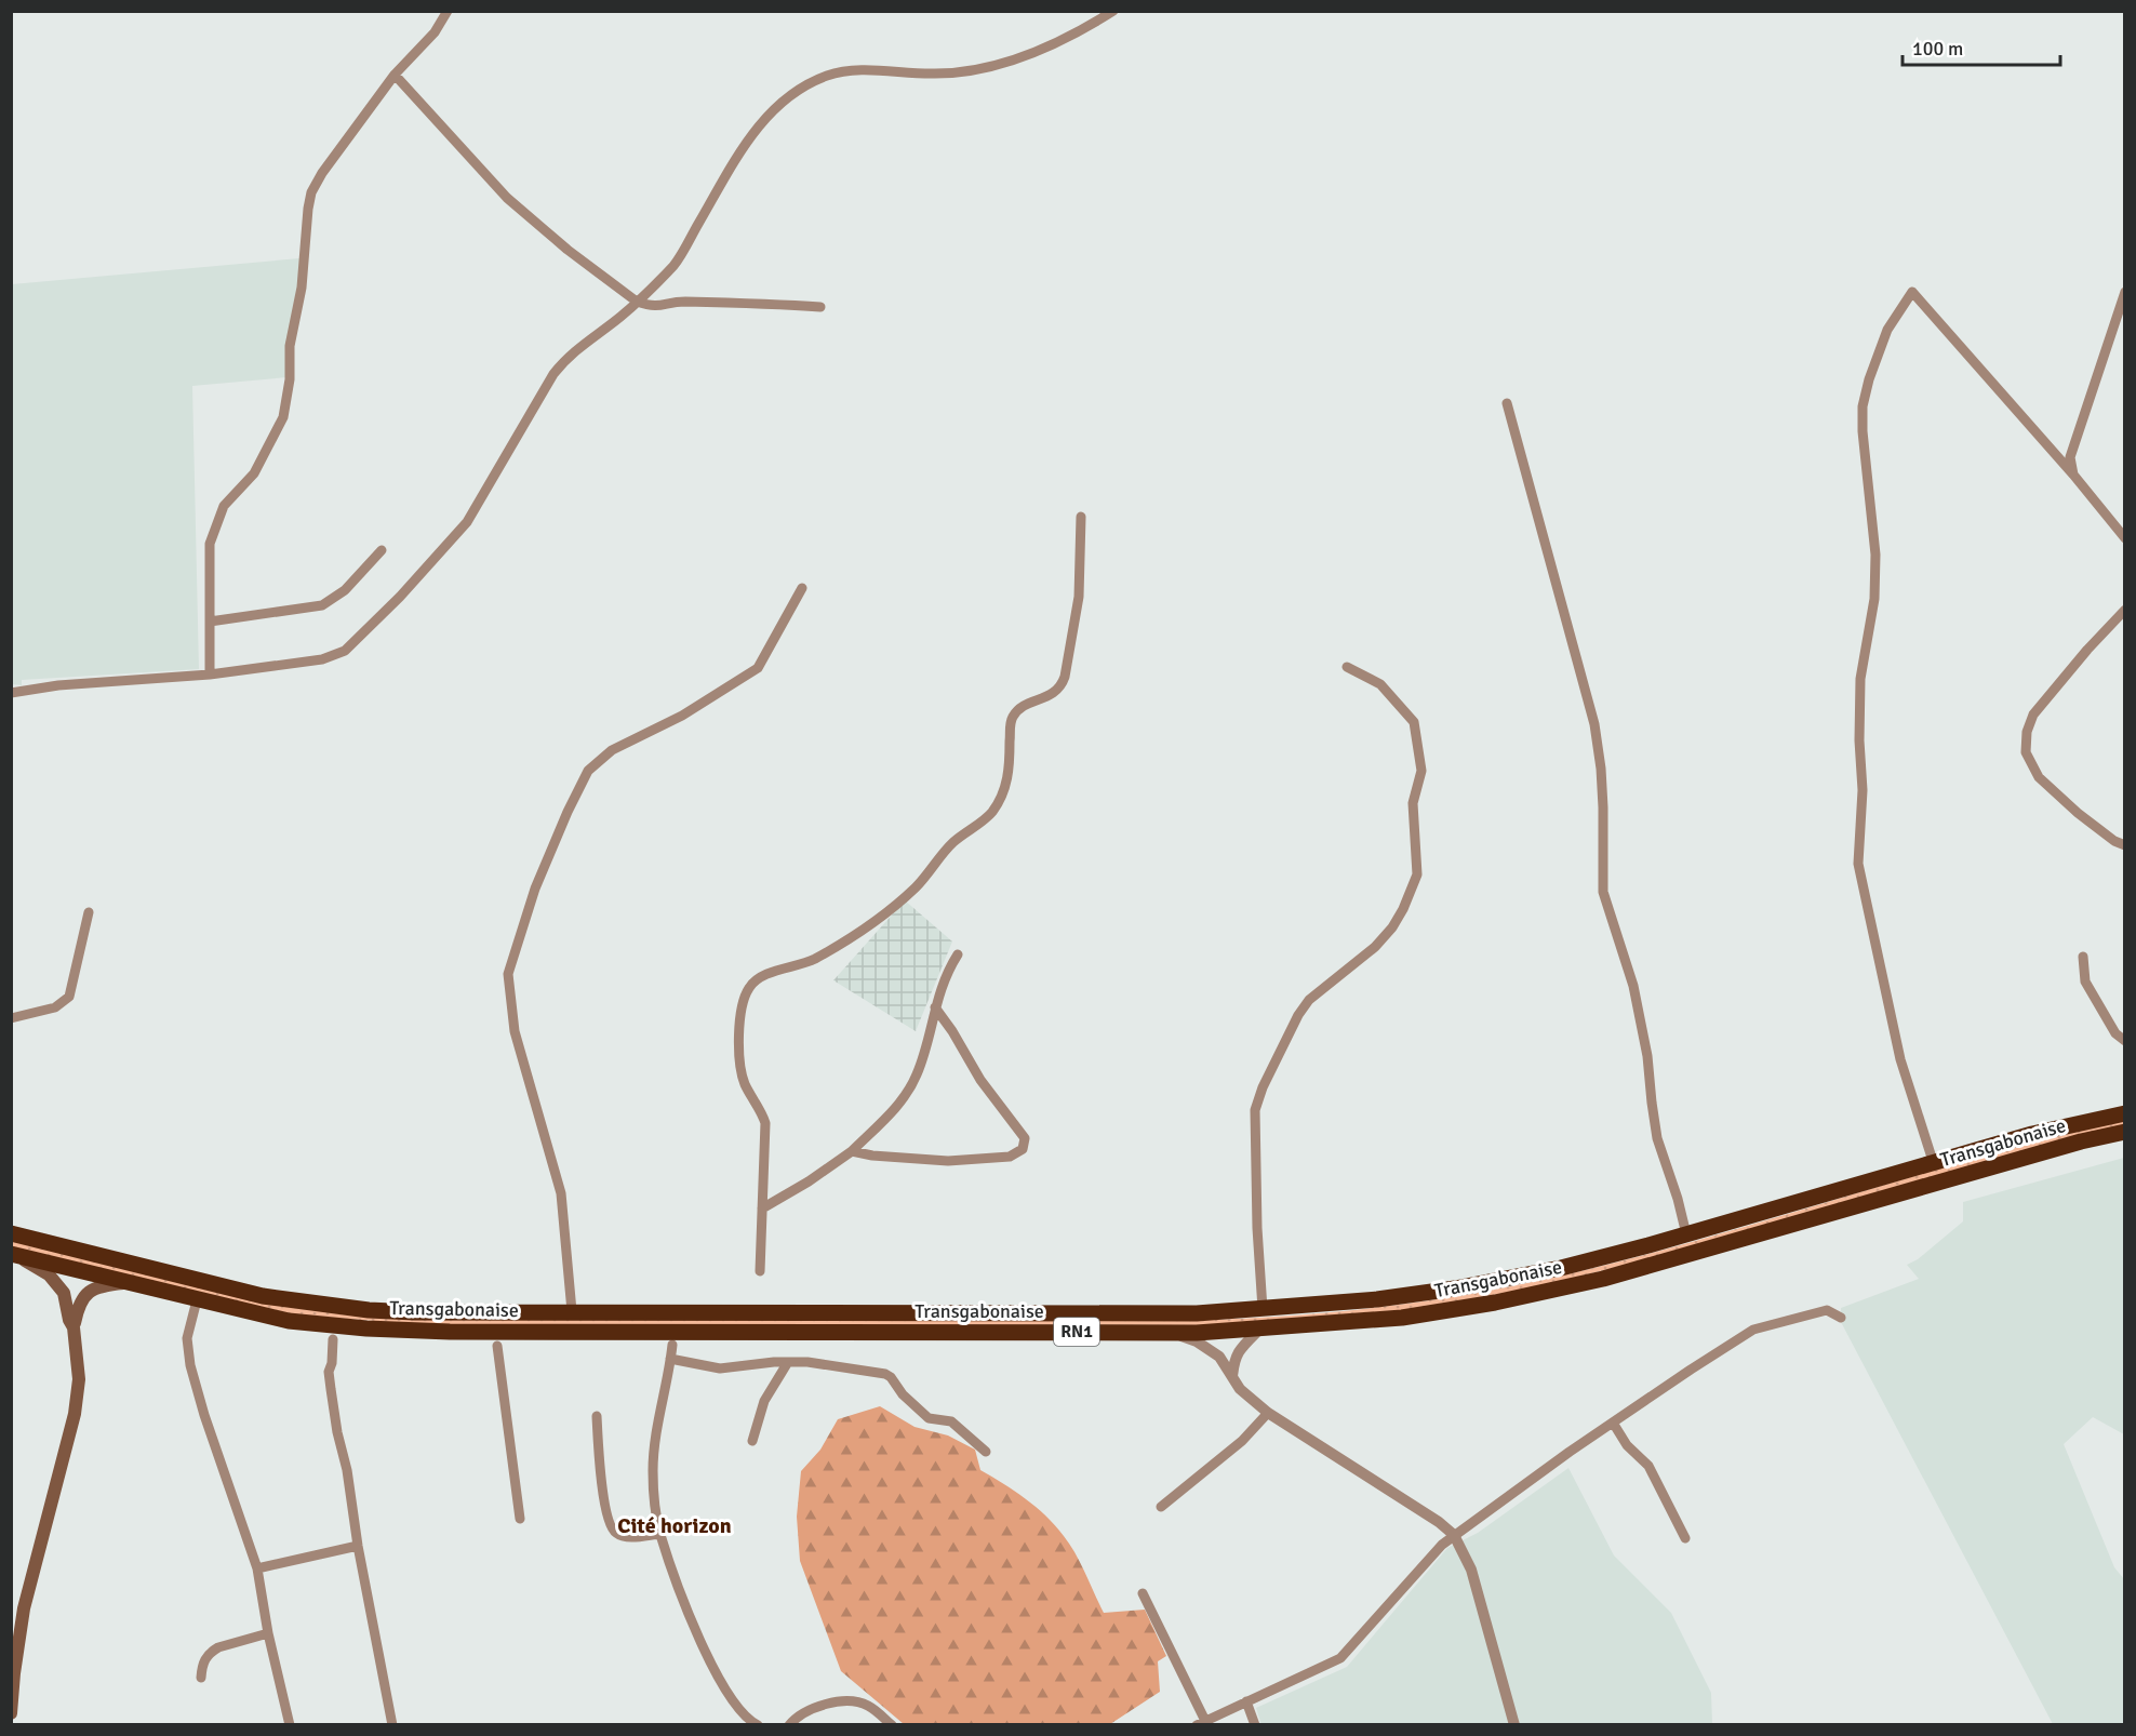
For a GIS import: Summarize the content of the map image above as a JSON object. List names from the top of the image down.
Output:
{
  "streets": {
    "highway": ["Transgabonaise", "RN1"]
  },
  "districts": ["Cité horizon"],
  "scale_bar": "100 m"
}
